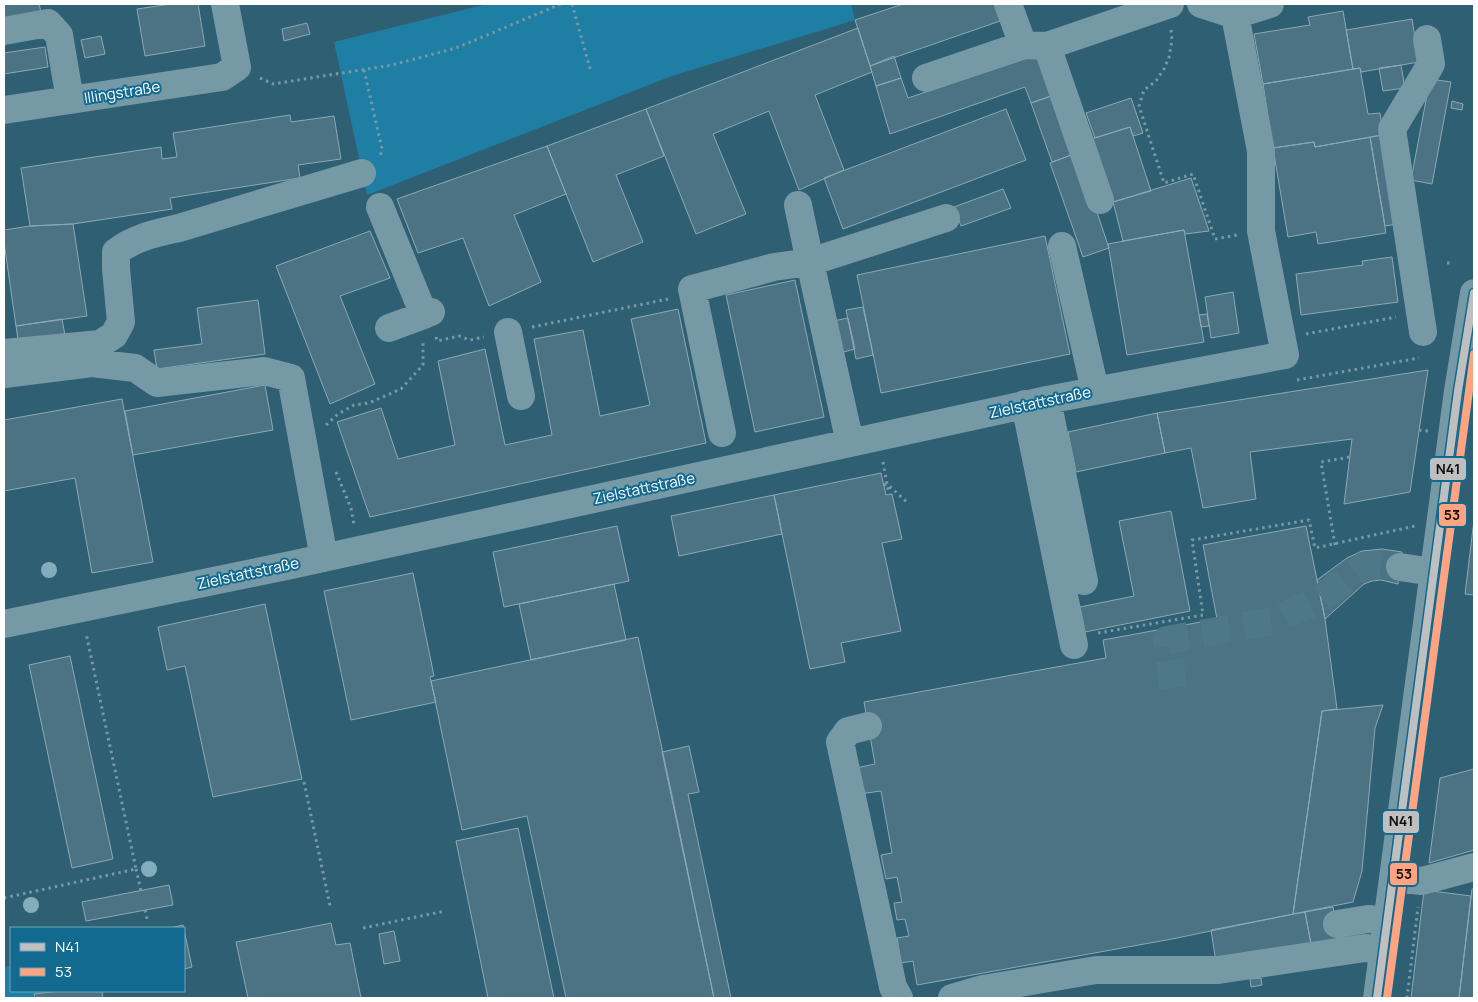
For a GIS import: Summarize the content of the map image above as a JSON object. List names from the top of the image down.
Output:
{
  "streets": {
    "street": ["Illingstraße", "Zielstattstraße"]
  },
  "lines": ["transit line N41", "transit line 53"],
  "legend": ["N41", "53"]
}
